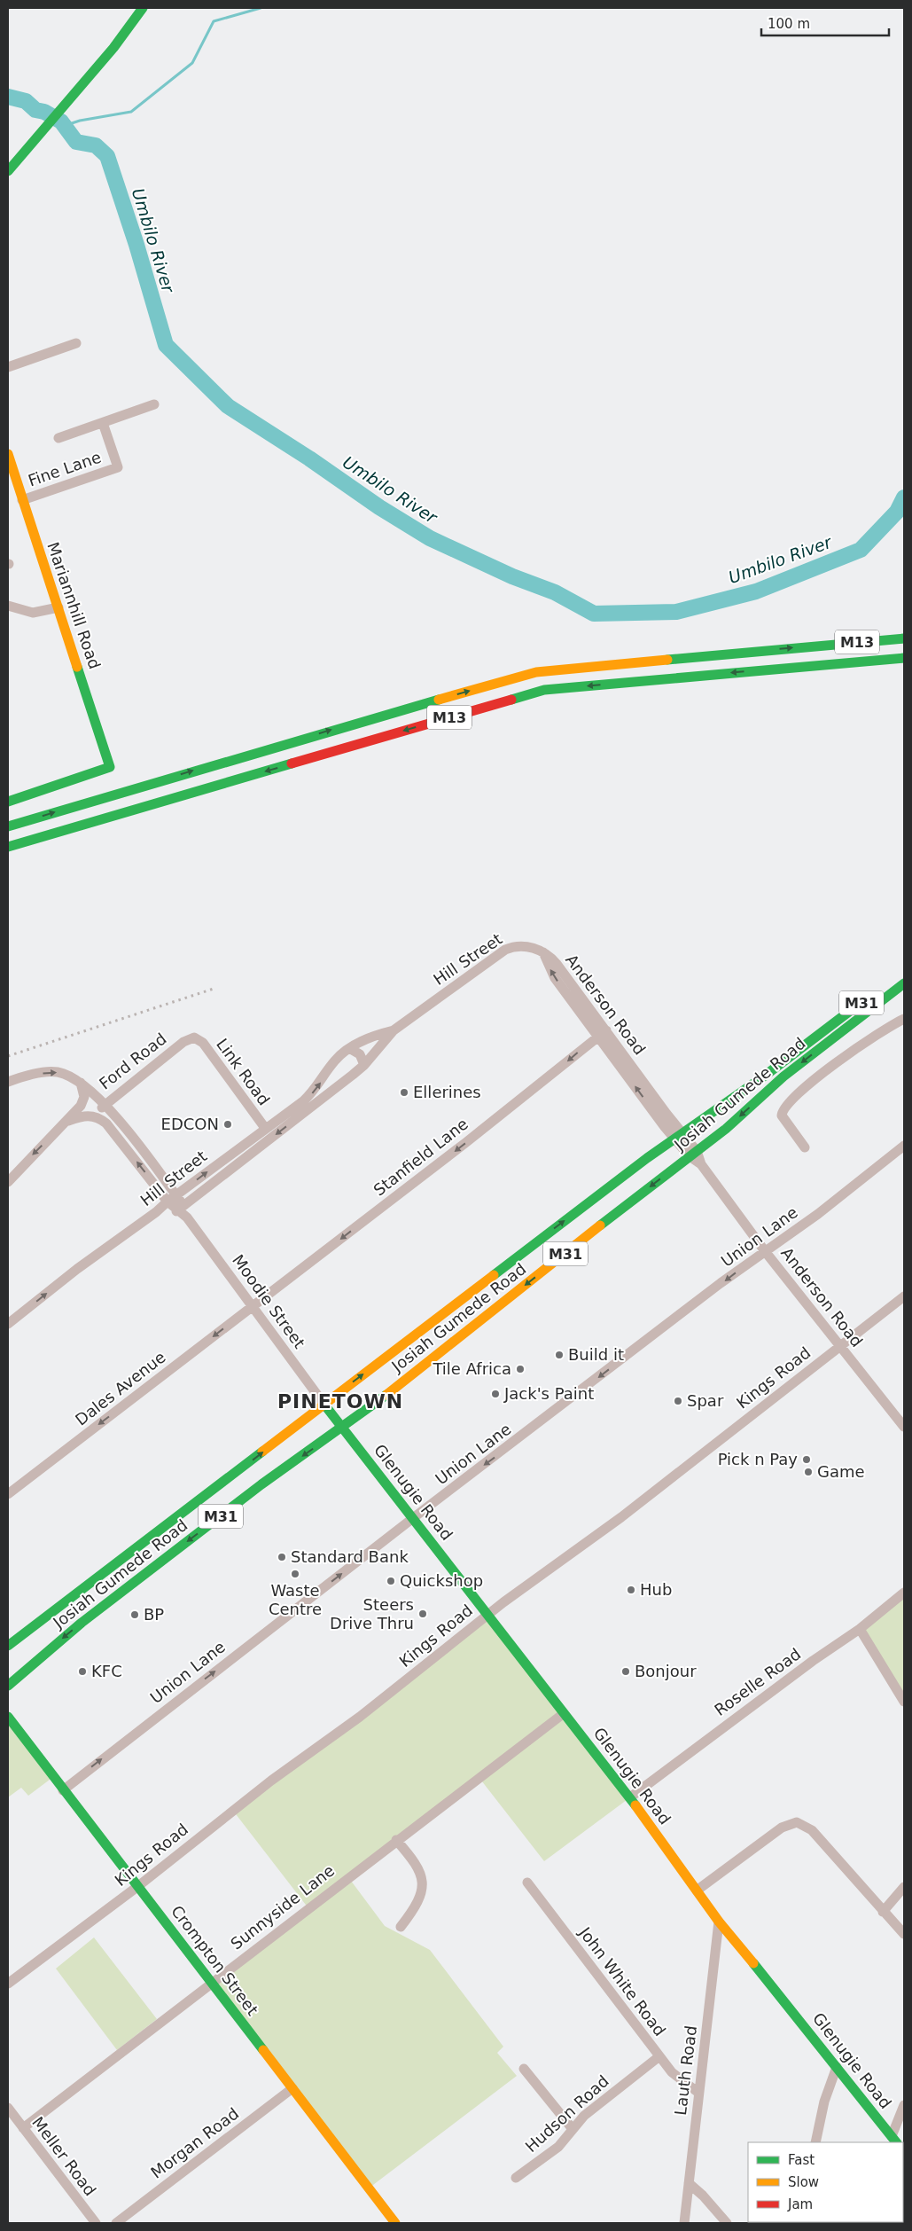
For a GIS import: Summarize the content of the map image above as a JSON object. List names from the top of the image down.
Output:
{
  "streets": {
    "main road": [
      "Mariannhill Road",
      "M13",
      "M31",
      "Josiah Gumede Road",
      "Glenugie Road",
      "Crompton Street"
    ],
    "street": [
      "Fine Lane",
      "Hill Street",
      "Anderson Road",
      "Ford Road",
      "Link Road",
      "Stanfield Lane",
      "Union Lane",
      "Moodie Street",
      "Kings Road",
      "Dales Avenue",
      "Roselle Road",
      "Sunnyside Lane",
      "John White Road",
      "Lauth Road",
      "Hudson Road",
      "Morgan Road",
      "Meller Road"
    ]
  },
  "crossings": [
    ["Fine Lane", "Mariannhill Road"],
    ["Hill Street", "Anderson Road"],
    ["Hill Street", "Link Road"],
    ["Hill Street", "Moodie Street"],
    ["Anderson Road", "Josiah Gumede Road"],
    ["Anderson Road", "Stanfield Lane"],
    ["Anderson Road", "Union Lane"],
    ["Anderson Road", "Kings Road"],
    ["Ford Road", "Link Road"],
    ["Ford Road", "Moodie Street"],
    ["Josiah Gumede Road", "Moodie Street"],
    ["Josiah Gumede Road", "Glenugie Road"],
    ["Stanfield Lane", "Moodie Street"],
    ["Stanfield Lane", "Dales Avenue"],
    ["Union Lane", "Glenugie Road"],
    ["Union Lane", "Crompton Street"],
    ["Moodie Street", "Dales Avenue"],
    ["Moodie Street", "Glenugie Road"],
    ["Kings Road", "Glenugie Road"],
    ["Kings Road", "Crompton Street"],
    ["Glenugie Road", "Roselle Road"],
    ["Glenugie Road", "Sunnyside Lane"],
    ["Glenugie Road", "Lauth Road"],
    ["Sunnyside Lane", "Crompton Street"],
    ["Sunnyside Lane", "Meller Road"],
    ["Crompton Street", "Morgan Road"],
    ["John White Road", "Lauth Road"],
    ["John White Road", "Hudson Road"]
  ],
  "one_way": ["Stanfield Lane", "Dales Avenue"],
  "districts": ["PINETOWN"],
  "water": ["Umbilo River"],
  "places": [
    "Ellerines",
    "EDCON",
    "Build it",
    "Tile Africa",
    "Jack's Paint",
    "Spar",
    "Pick n Pay",
    "Game",
    "Standard Bank",
    "Waste Centre",
    "Quickshop",
    "Hub",
    "Steers Drive Thru",
    "BP",
    "KFC",
    "Bonjour"
  ],
  "legend": ["Fast", "Slow", "Jam"],
  "scale_bar": "100 m"
}
